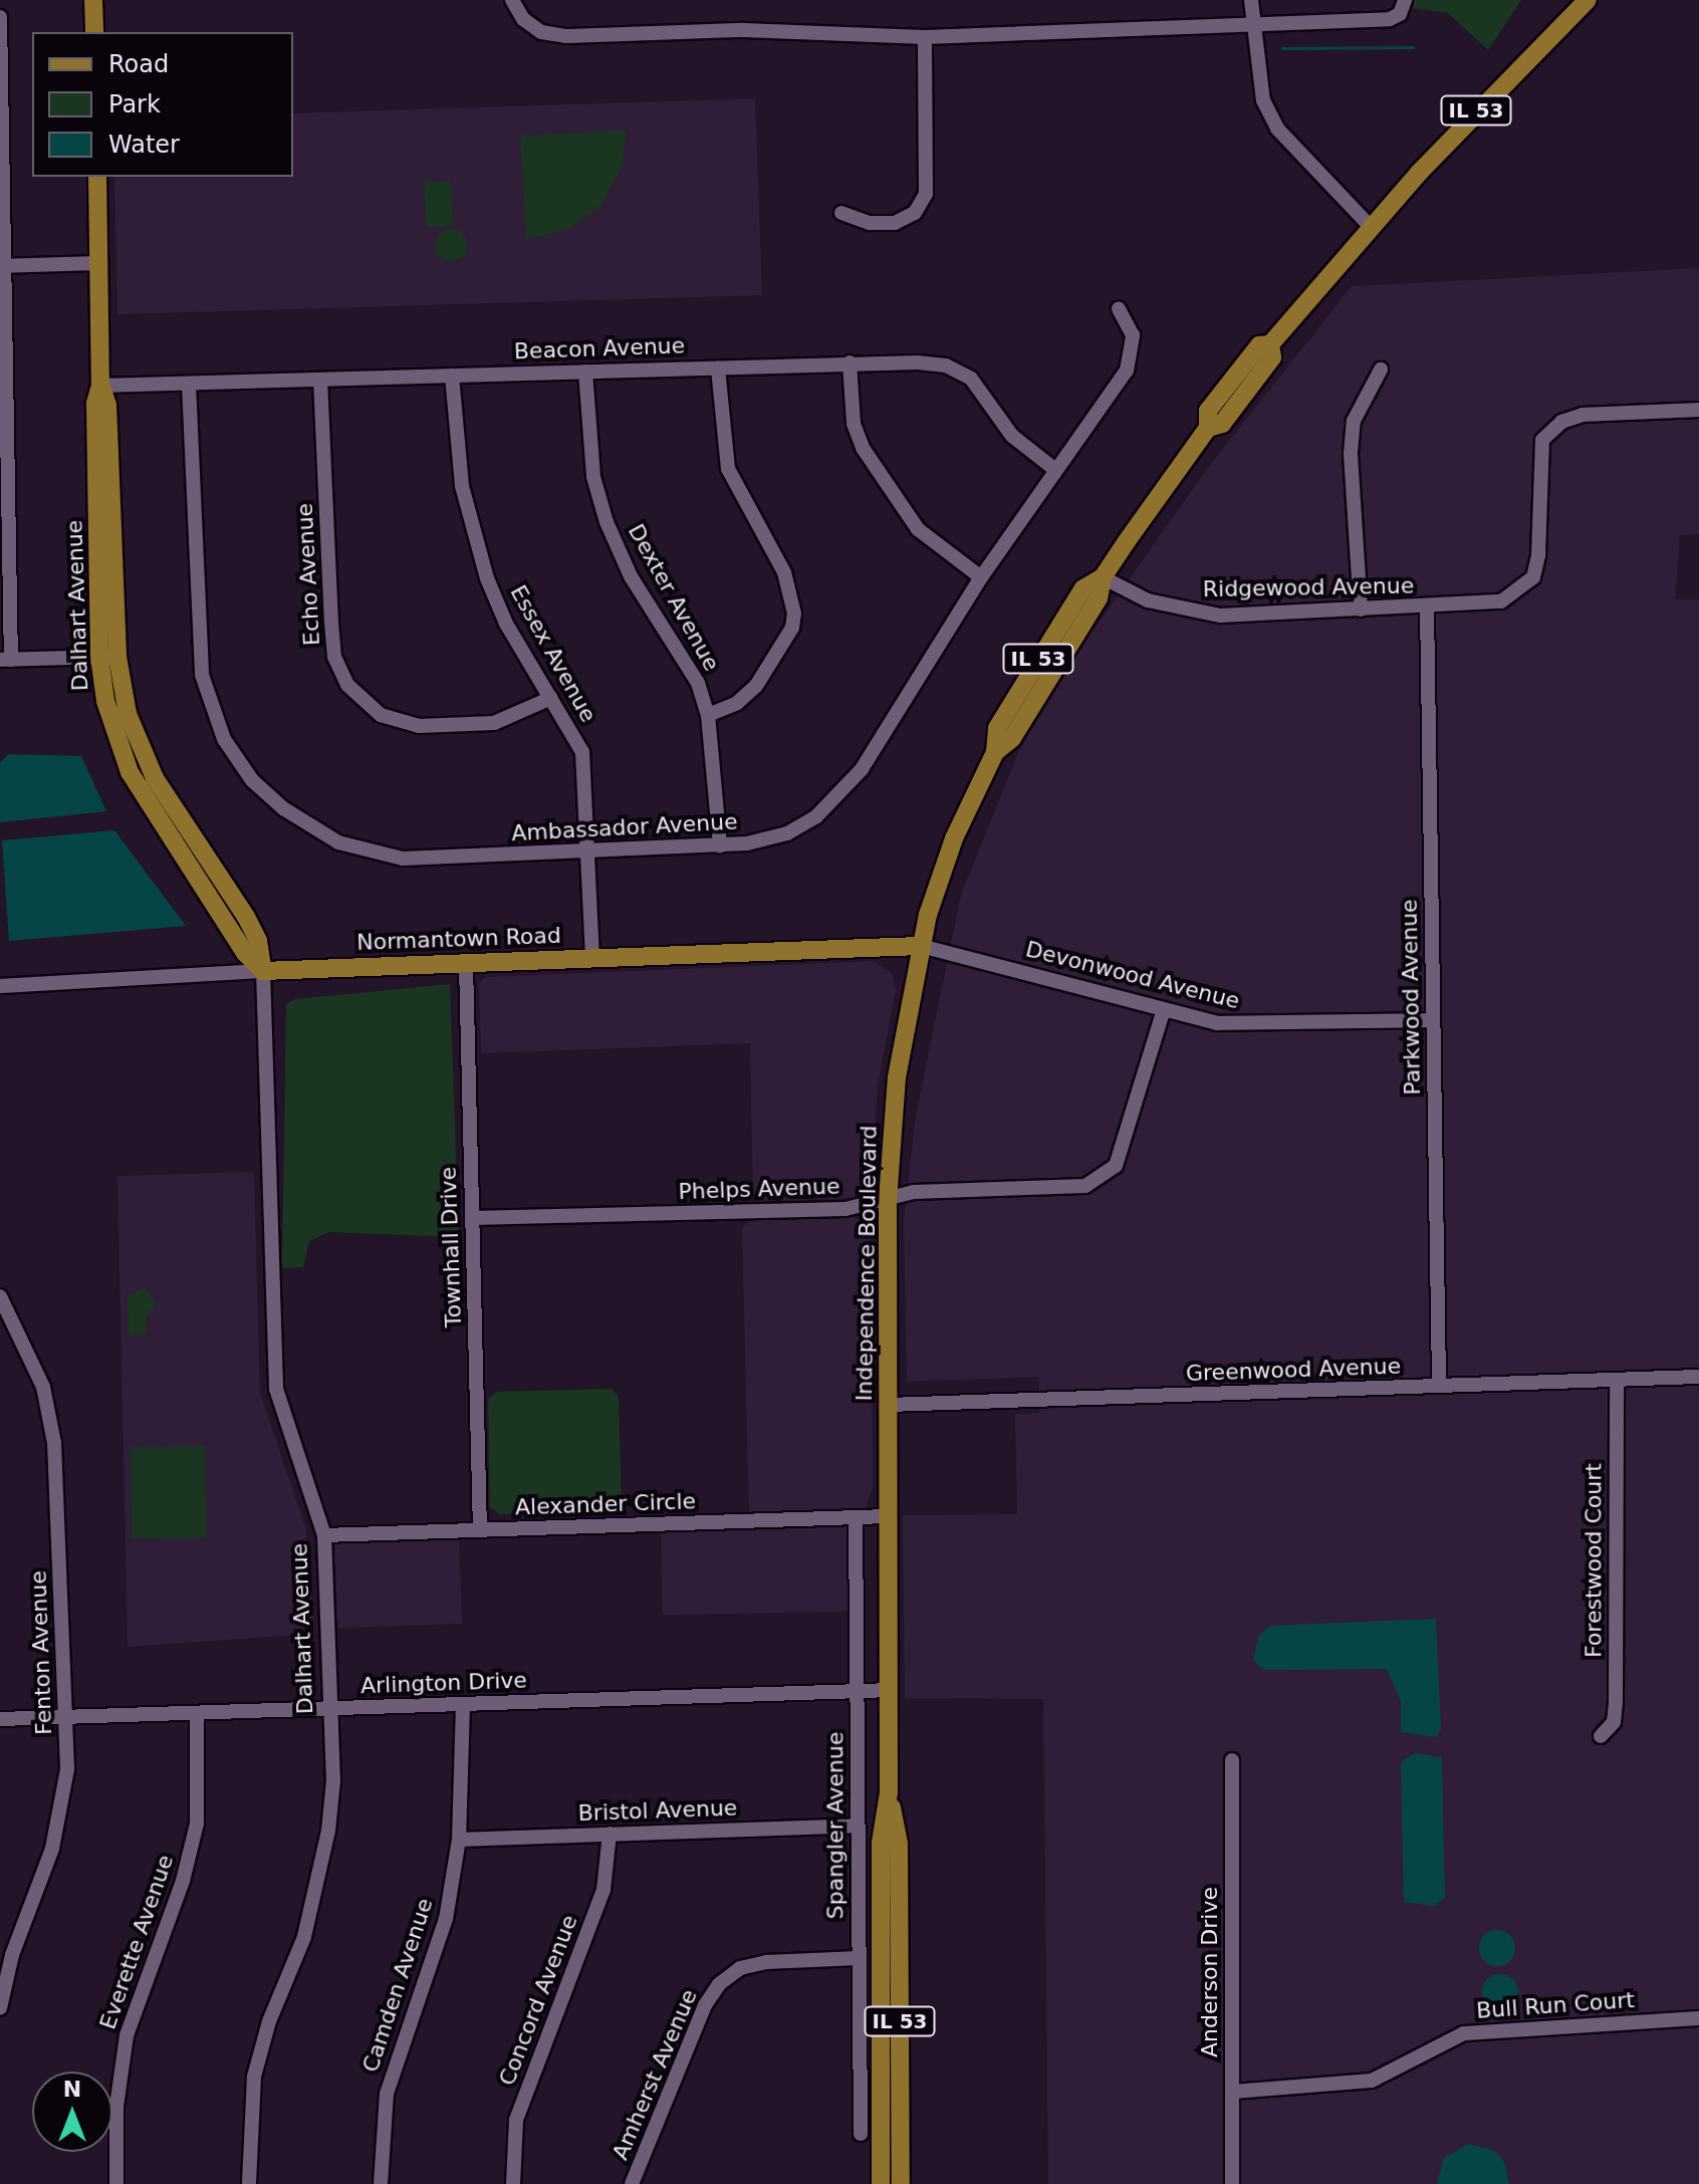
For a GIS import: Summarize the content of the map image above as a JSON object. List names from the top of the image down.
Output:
{
  "streets": {
    "main road": [
      "IL 53",
      "Dalhart Avenue",
      "Normantown Road",
      "Independence Boulevard"
    ],
    "street": [
      "Beacon Avenue",
      "Echo Avenue",
      "Ridgewood Avenue",
      "Dexter Avenue",
      "Essex Avenue",
      "Ambassador Avenue",
      "Devonwood Avenue",
      "Parkwood Avenue",
      "Phelps Avenue",
      "Townhall Drive",
      "Greenwood Avenue",
      "Alexander Circle",
      "Forestwood Court",
      "Fenton Avenue",
      "Arlington Drive",
      "Bristol Avenue",
      "Spangler Avenue",
      "Everette Avenue",
      "Anderson Drive",
      "Camden Avenue",
      "Concord Avenue",
      "Bull Run Court",
      "Amherst Avenue"
    ]
  },
  "crossings": [
    ["Beacon Avenue", "Echo Avenue"],
    ["Beacon Avenue", "Dexter Avenue"],
    ["Beacon Avenue", "Dalhart Avenue"],
    ["Beacon Avenue", "Essex Avenue"],
    ["Beacon Avenue", "Ambassador Avenue"],
    ["Echo Avenue", "Essex Avenue"],
    ["Ridgewood Avenue", "Parkwood Avenue"],
    ["Ridgewood Avenue", "Independence Boulevard"],
    ["Dexter Avenue", "Ambassador Avenue"],
    ["Dalhart Avenue", "Normantown Road"],
    ["Dalhart Avenue", "Alexander Circle"],
    ["Dalhart Avenue", "Arlington Drive"],
    ["Essex Avenue", "Ambassador Avenue"],
    ["Essex Avenue", "Normantown Road"],
    ["Normantown Road", "Devonwood Avenue"],
    ["Normantown Road", "Townhall Drive"],
    ["Normantown Road", "Independence Boulevard"],
    ["Devonwood Avenue", "Parkwood Avenue"],
    ["Devonwood Avenue", "Phelps Avenue"],
    ["Devonwood Avenue", "Independence Boulevard"],
    ["Parkwood Avenue", "Greenwood Avenue"],
    ["Phelps Avenue", "Townhall Drive"],
    ["Phelps Avenue", "Independence Boulevard"],
    ["Townhall Drive", "Alexander Circle"],
    ["Independence Boulevard", "Greenwood Avenue"],
    ["Independence Boulevard", "Alexander Circle"],
    ["Independence Boulevard", "Arlington Drive"],
    ["Greenwood Avenue", "Forestwood Court"],
    ["Alexander Circle", "Spangler Avenue"],
    ["Fenton Avenue", "Arlington Drive"],
    ["Arlington Drive", "Spangler Avenue"],
    ["Arlington Drive", "Everette Avenue"],
    ["Arlington Drive", "Camden Avenue"],
    ["Bristol Avenue", "Spangler Avenue"],
    ["Bristol Avenue", "Camden Avenue"],
    ["Bristol Avenue", "Concord Avenue"],
    ["Spangler Avenue", "Amherst Avenue"],
    ["Anderson Drive", "Bull Run Court"]
  ],
  "legend": ["Road", "Park", "Water"],
  "north": "top"
}
